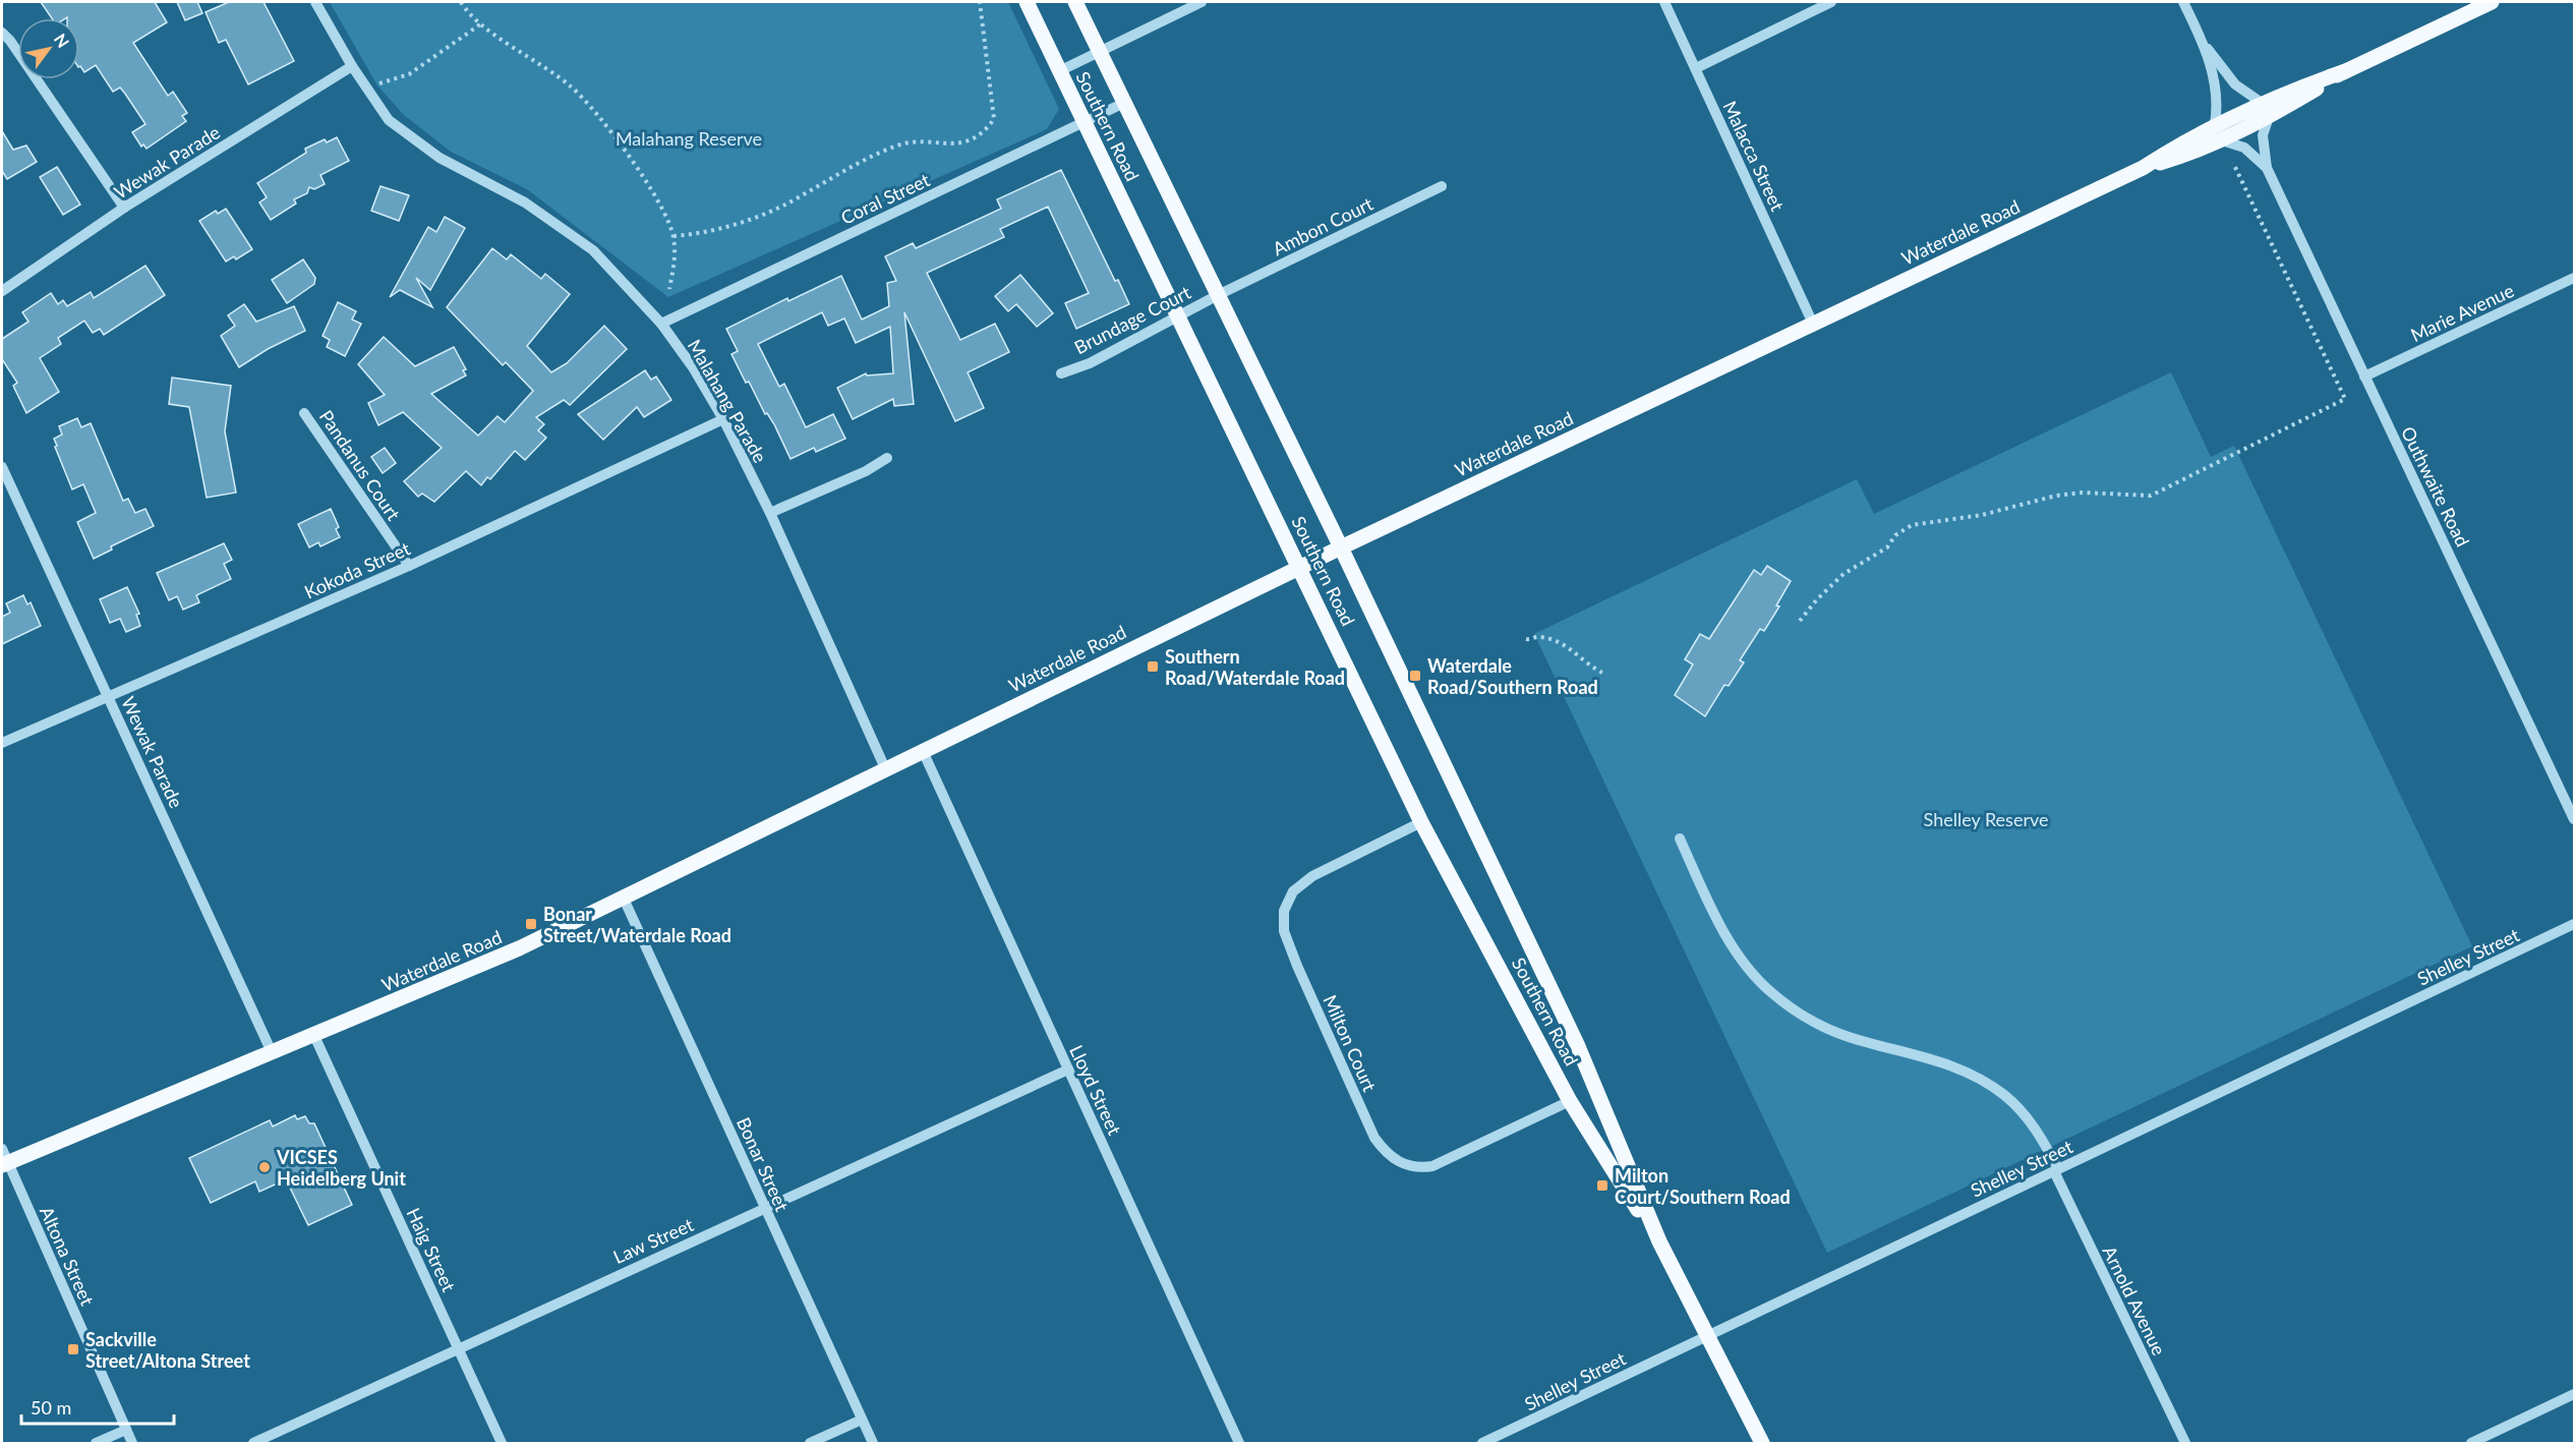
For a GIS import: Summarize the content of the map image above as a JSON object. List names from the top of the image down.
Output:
{
  "streets": {
    "main road": ["Southern Road", "Waterdale Road"],
    "street": [
      "Malacca Street",
      "Wewak Parade",
      "Coral Street",
      "Ambon Court",
      "Marie Avenue",
      "Brundage Court",
      "Malahang Parade",
      "Pandanus Court",
      "Outhwaite Road",
      "Kokoda Street",
      "Shelley Street",
      "Milton Court",
      "Lloyd Street",
      "Bonar Street",
      "Law Street",
      "Haig Street",
      "Altona Street",
      "Arnold Avenue"
    ]
  },
  "crossings": [
    ["Southern Road", "Coral Street"],
    ["Southern Road", "Ambon Court"],
    ["Southern Road", "Waterdale Road"],
    ["Southern Road", "Brundage Court"],
    ["Southern Road", "Shelley Street"],
    ["Southern Road", "Milton Court"],
    ["Malacca Street", "Waterdale Road"],
    ["Wewak Parade", "Waterdale Road"],
    ["Wewak Parade", "Malahang Parade"],
    ["Wewak Parade", "Kokoda Street"],
    ["Coral Street", "Malahang Parade"],
    ["Ambon Court", "Brundage Court"],
    ["Waterdale Road", "Malahang Parade"],
    ["Waterdale Road", "Outhwaite Road"],
    ["Waterdale Road", "Lloyd Street"],
    ["Waterdale Road", "Bonar Street"],
    ["Waterdale Road", "Haig Street"],
    ["Waterdale Road", "Altona Street"],
    ["Marie Avenue", "Outhwaite Road"],
    ["Malahang Parade", "Kokoda Street"],
    ["Pandanus Court", "Kokoda Street"],
    ["Shelley Street", "Arnold Avenue"],
    ["Lloyd Street", "Law Street"],
    ["Bonar Street", "Law Street"],
    ["Law Street", "Haig Street"]
  ],
  "parks": ["Malahang Reserve", "Shelley Reserve"],
  "places": {
    "transit": [
      "Southern Road/Waterdale Road",
      "Waterdale Road/Southern Road",
      "Bonar Street/Waterdale Road",
      "Milton Court/Southern Road",
      "Sackville Street/Altona Street"
    ],
    "other": ["VICSES Heidelberg Unit"]
  },
  "scale_bar": "50 m",
  "north": "top right"
}
